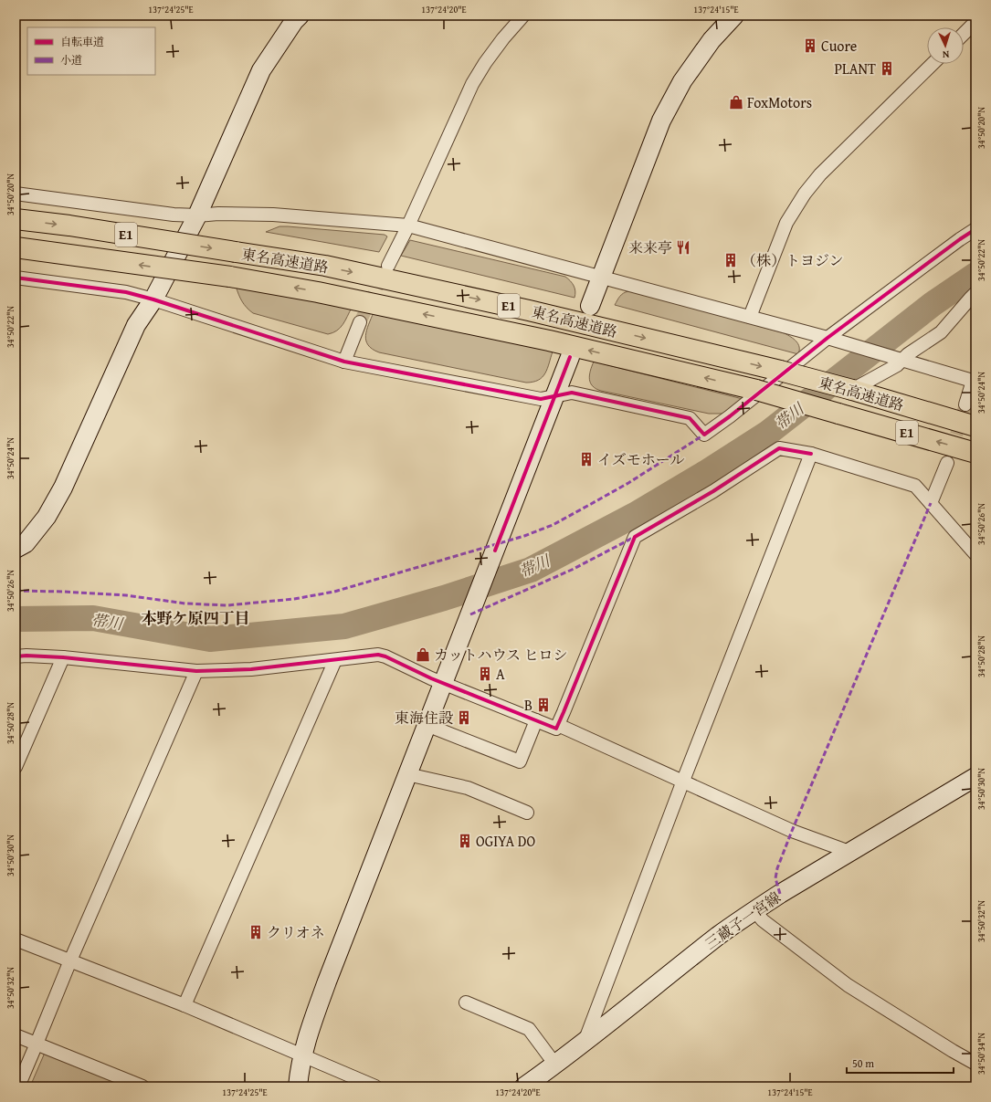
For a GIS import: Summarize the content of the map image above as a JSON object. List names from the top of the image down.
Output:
{
  "streets": {
    "highway": ["E1", "東名高速道路"],
    "street": ["三蔵子一宮線"]
  },
  "districts": ["本野ケ原四丁目"],
  "water": ["帯川"],
  "places": {
    "building": [
      "Cuore",
      "PLANT",
      "（株）トヨジン",
      "イズモホール",
      "A",
      "B",
      "東海住設",
      "OGIYA DO",
      "クリオネ"
    ],
    "shop": ["FoxMotors", "カットハウス ヒロシ"],
    "restaurant": ["来来亭"]
  },
  "legend": ["自転車道", "小道"],
  "scale_bar": "50 m",
  "north": "bottom",
  "coordinates": [
    "137°24'25\"E",
    "137°24'20\"E",
    "137°24'15\"E",
    "34°50'20\"N",
    "34°50'22\"N",
    "34°50'24\"N",
    "34°50'26\"N",
    "34°50'28\"N",
    "34°50'30\"N",
    "34°50'32\"N",
    "34°50'34\"N"
  ]
}
